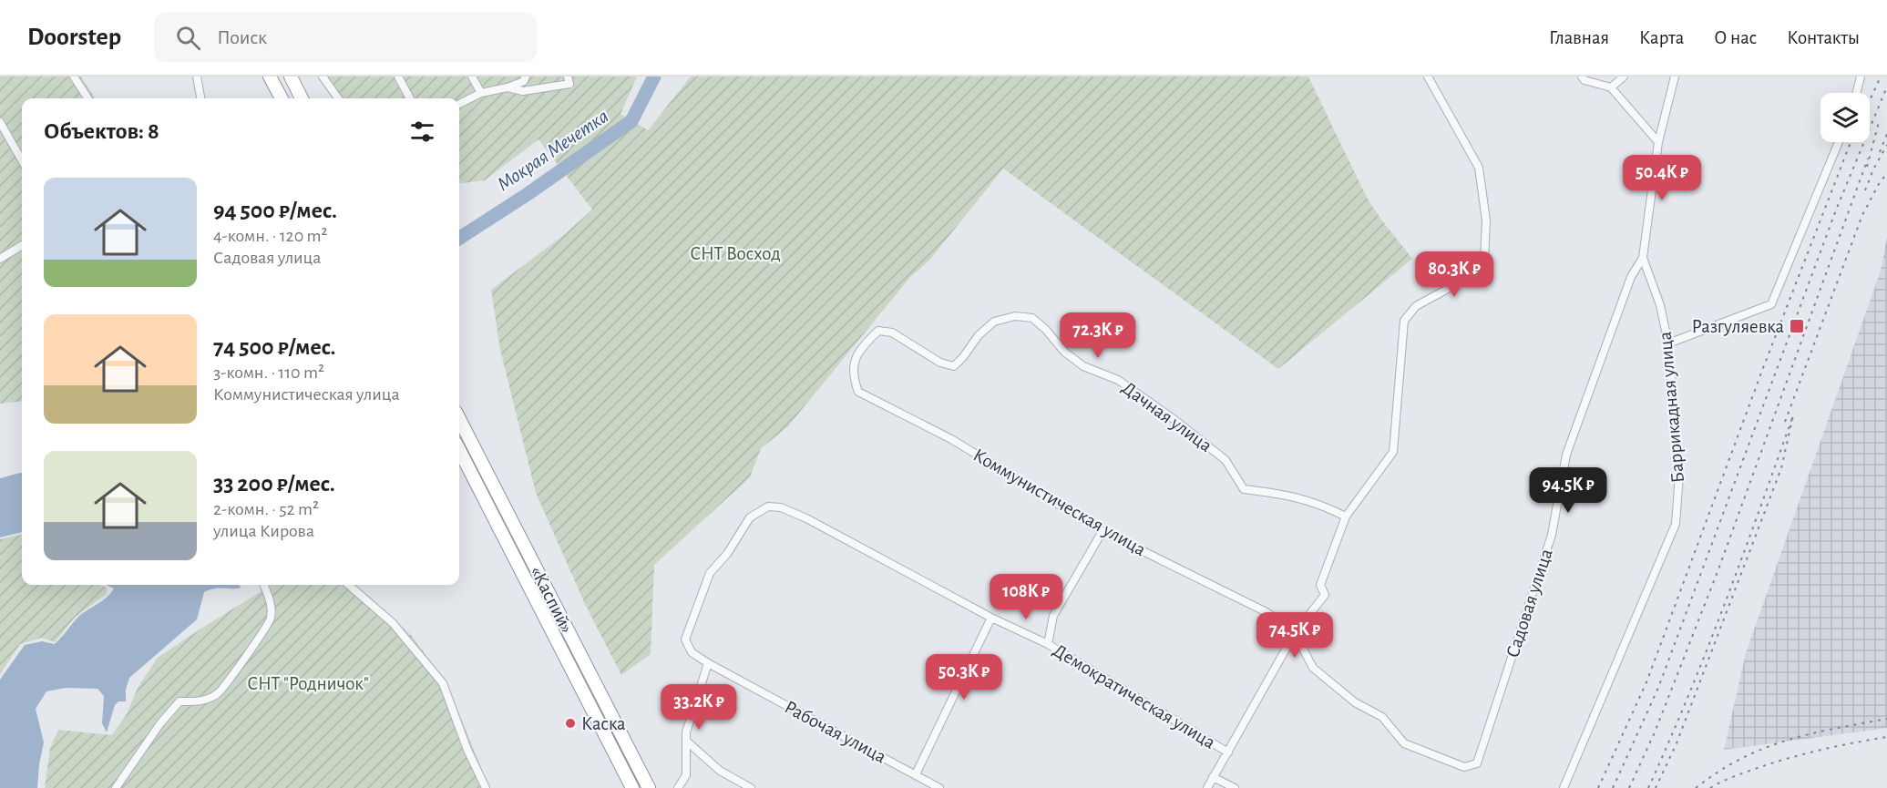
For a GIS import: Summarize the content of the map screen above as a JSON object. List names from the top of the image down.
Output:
{
  "streets": {
    "highway": ["«Каспий»"],
    "street": [
      "Баррикадная улица",
      "Дачная улица",
      "Коммунистическая улица",
      "Садовая улица",
      "Демократическая улица",
      "Рабочая улица"
    ]
  },
  "crossings": [
    ["Баррикадная улица", "Садовая улица"],
    ["Дачная улица", "Коммунистическая улица"],
    ["Коммунистическая улица", "Садовая улица"],
    ["Демократическая улица", "Рабочая улица"]
  ],
  "water": ["Мокрая Мечетка"],
  "parks": ["СНТ Восход", "СНТ \"Родничок\""],
  "places": {
    "transit": ["Разгуляевка"],
    "other": ["Каска"]
  },
  "page": {
    "header": "Doorstep",
    "search": "Поиск",
    "nav": [
      "Главная",
      "Карта",
      "О нас",
      "Контакты"
    ],
    "heading": "Объектов: 8",
    "price": [
      "50.4K ₽",
      "80.3K ₽",
      "72.3K ₽",
      "94.5K ₽",
      "108K ₽",
      "74.5K ₽",
      "50.3K ₽",
      "33.2K ₽"
    ],
    "list": [
      {
        "name": "94 500 ₽/мес.",
        "note": "4-комн. · 120 m² · Садовая улица"
      },
      {
        "name": "74 500 ₽/мес.",
        "note": "3-комн. · 110 m² · Коммунистическая улица"
      },
      {
        "name": "33 200 ₽/мес.",
        "note": "2-комн. · 52 m² · улица Кирова"
      }
    ]
  }
}
